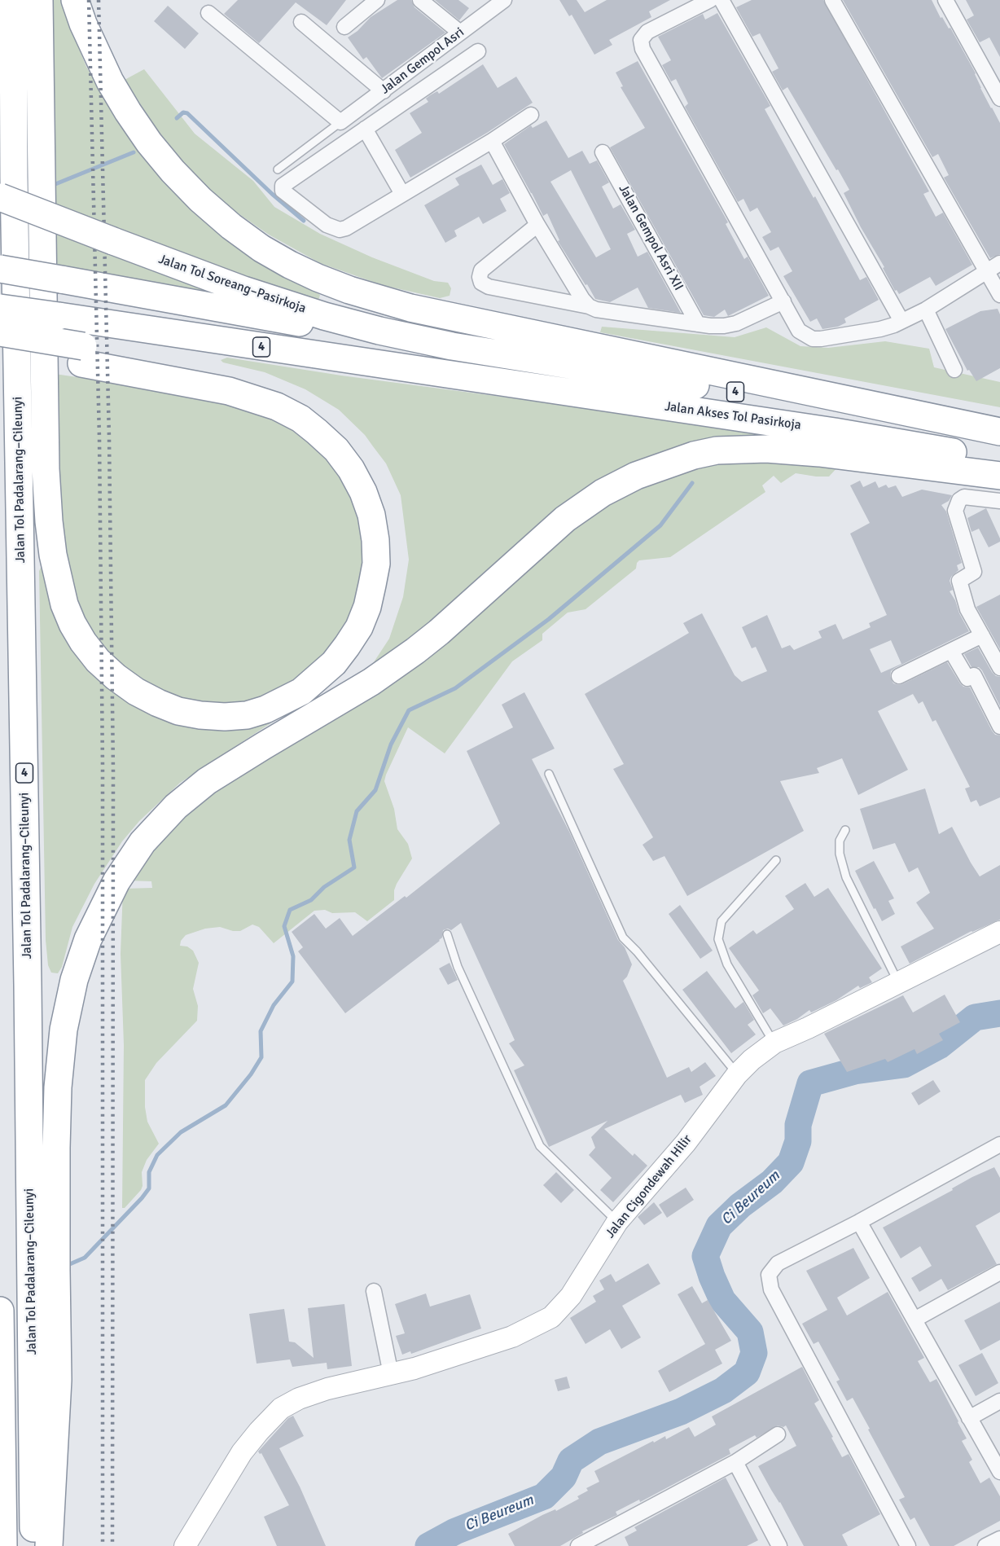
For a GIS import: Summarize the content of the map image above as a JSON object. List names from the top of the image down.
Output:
{
  "streets": {
    "highway": [
      "Jalan Tol Soreang–Pasirkoja",
      "4",
      "Jalan Akses Tol Pasirkoja",
      "Jalan Tol Padalarang–Cileunyi"
    ],
    "street": ["Jalan Gempol Asri", "Jalan Gempol Asri XII", "Jalan Cigondewah Hilir"]
  },
  "crossings": [
    ["Jalan Tol Soreang–Pasirkoja", "Jalan Akses Tol Pasirkoja"]
  ],
  "water": ["Ci Beureum"]
}
